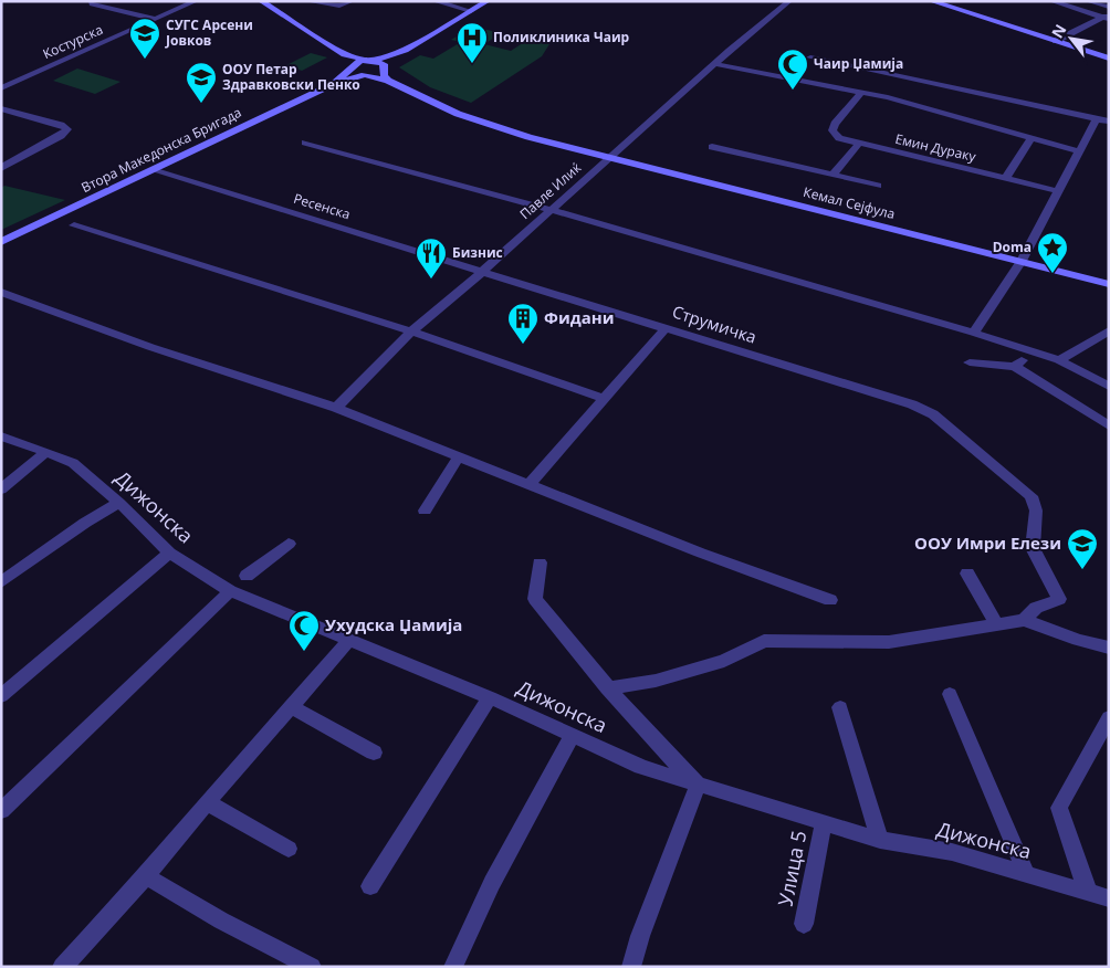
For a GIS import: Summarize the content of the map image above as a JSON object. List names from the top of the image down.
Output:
{
  "streets": {
    "street": [
      "Костурска",
      "Емин Дураку",
      "Втора Македонска Бригада",
      "Павле Илиќ",
      "Кемал Сејфула",
      "Ресенска",
      "Струмичка",
      "Дижонска",
      "Улица 5"
    ]
  },
  "crossings": [
    ["Втора Македонска Бригада", "Ресенска"],
    ["Павле Илиќ", "Кемал Сејфула"],
    ["Павле Илиќ", "Ресенска"],
    ["Павле Илиќ", "Струмичка"],
    ["Ресенска", "Струмичка"],
    ["Дижонска", "Улица 5"]
  ],
  "places": {
    "school or university": ["СУГС Арсени Јовков", "ООУ Петар Здравковски Пенко", "ООУ Имри Елези"],
    "hospital": ["Поликлиника Чаир"],
    "mosque": ["Чаир Џамија", "Ухудска Џамија"],
    "place": ["Doma"],
    "restaurant": ["Бизнис"],
    "building": ["Фидани"]
  },
  "north": "top left"
}
